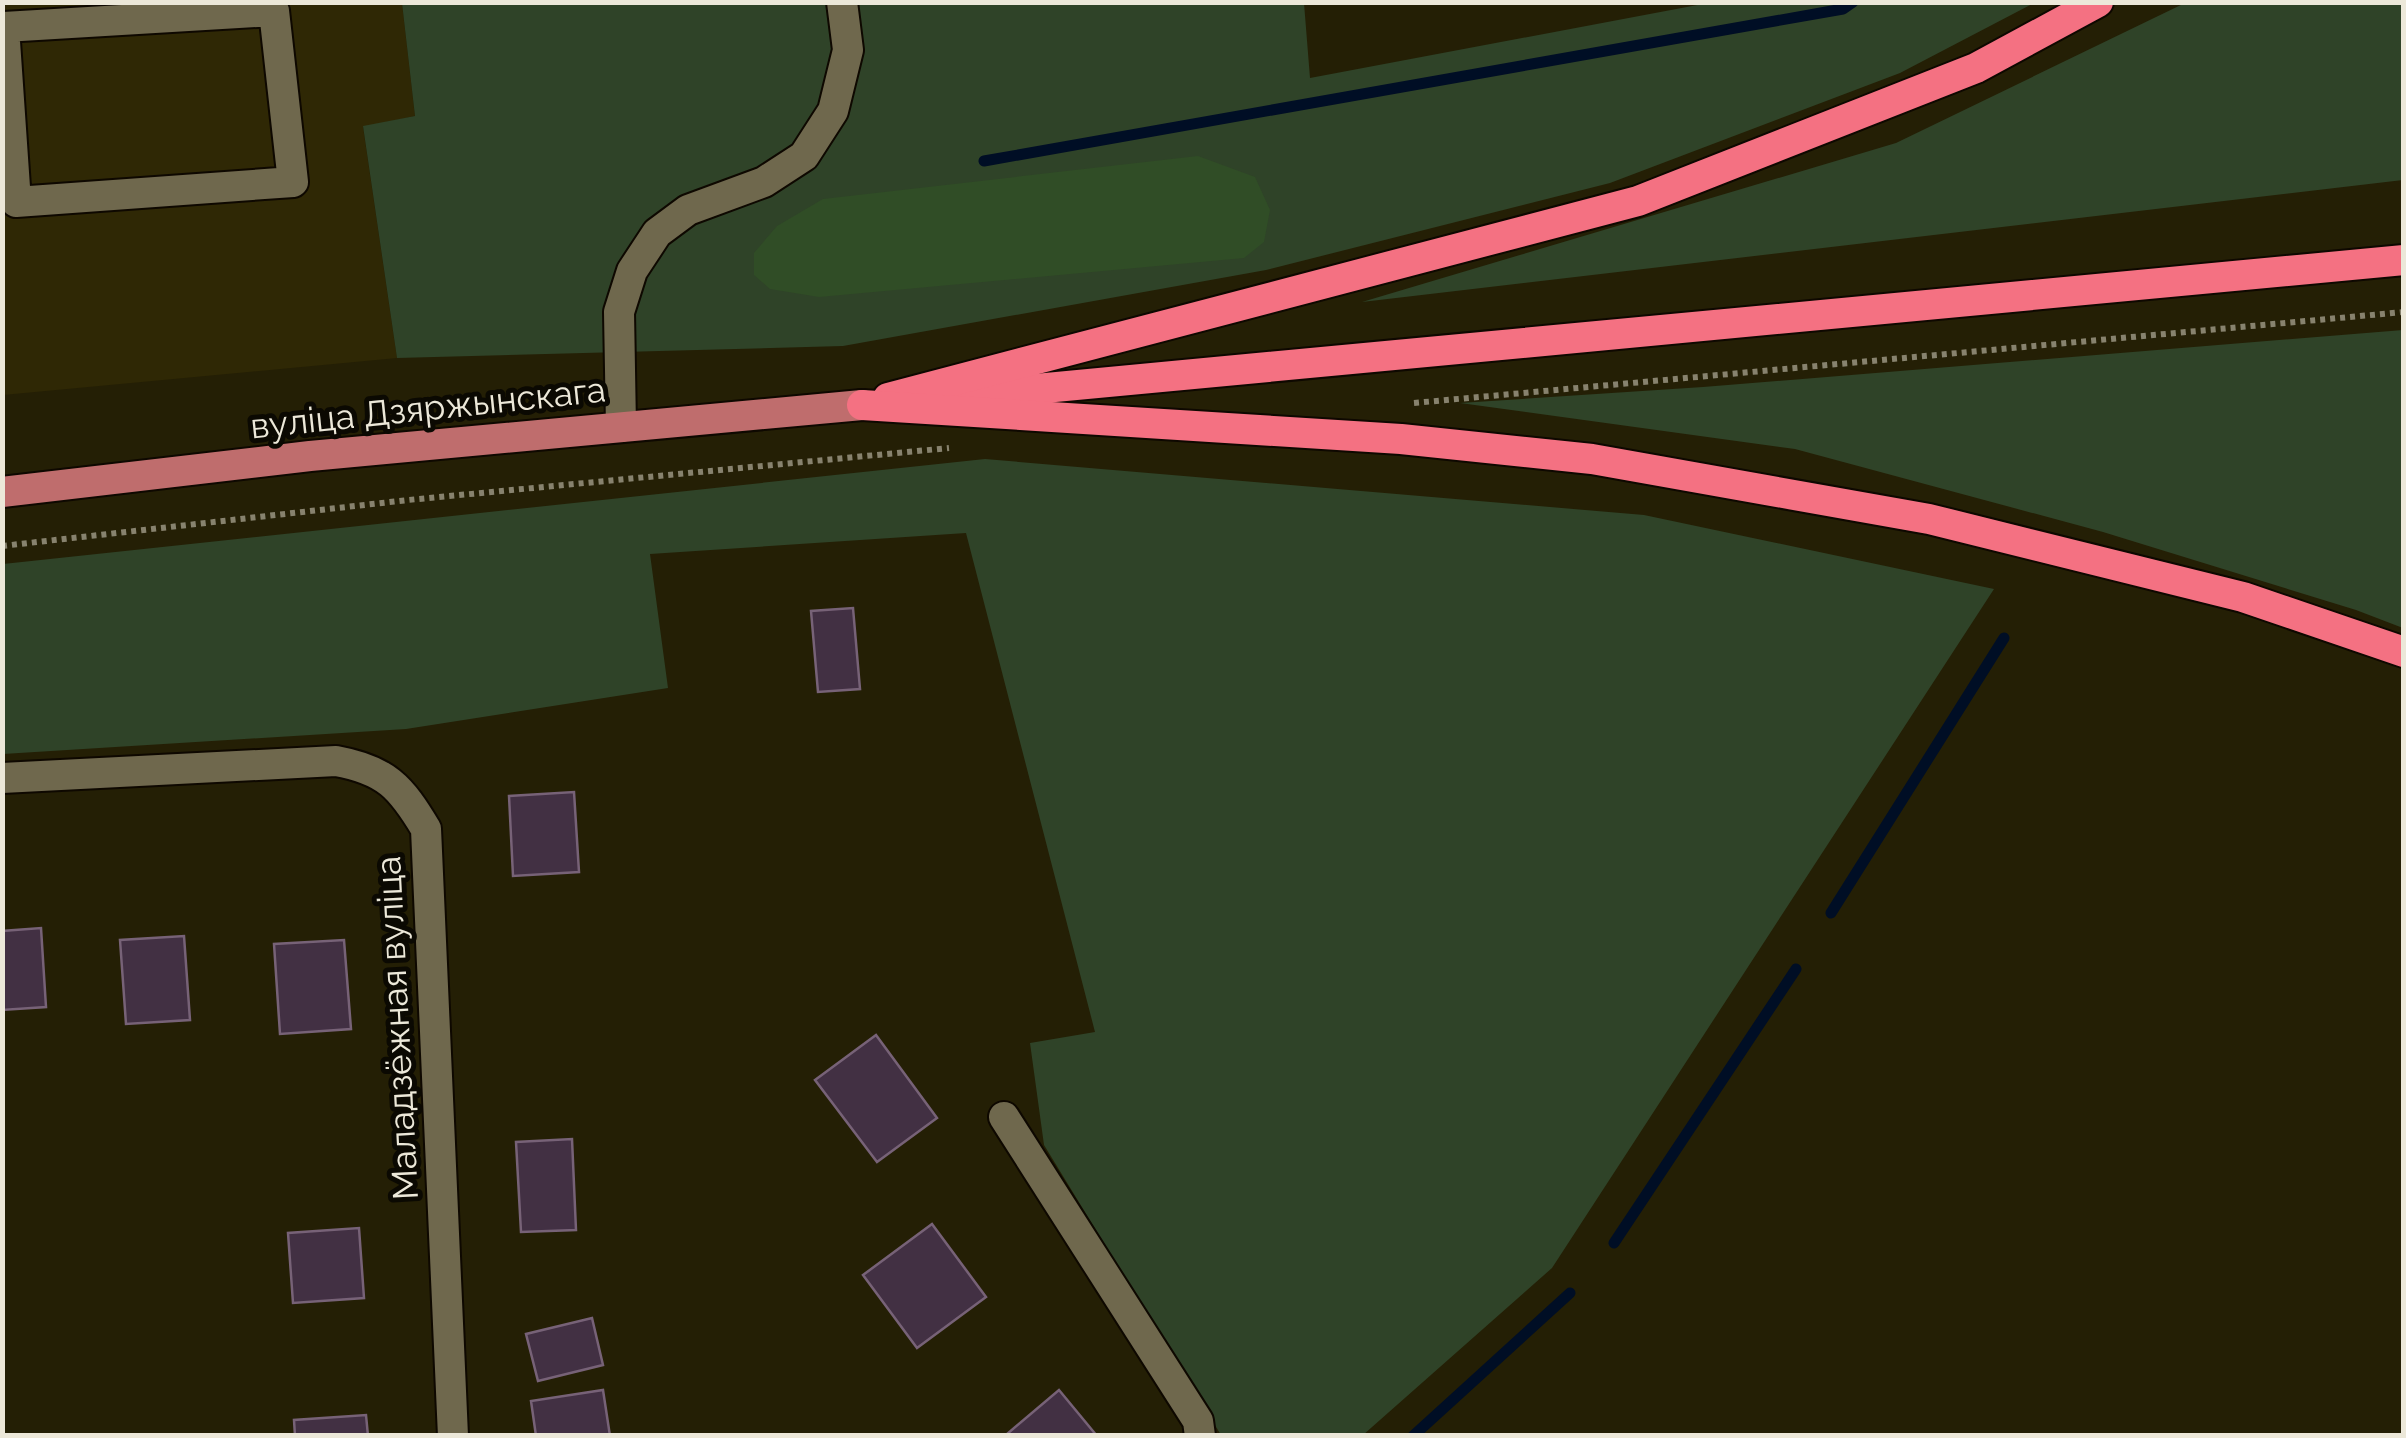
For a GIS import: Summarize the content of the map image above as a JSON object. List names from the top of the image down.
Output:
{
  "streets": {
    "main road": ["вуліца Дзяржынскага"],
    "street": ["Маладзёжная вуліца"]
  }
}
